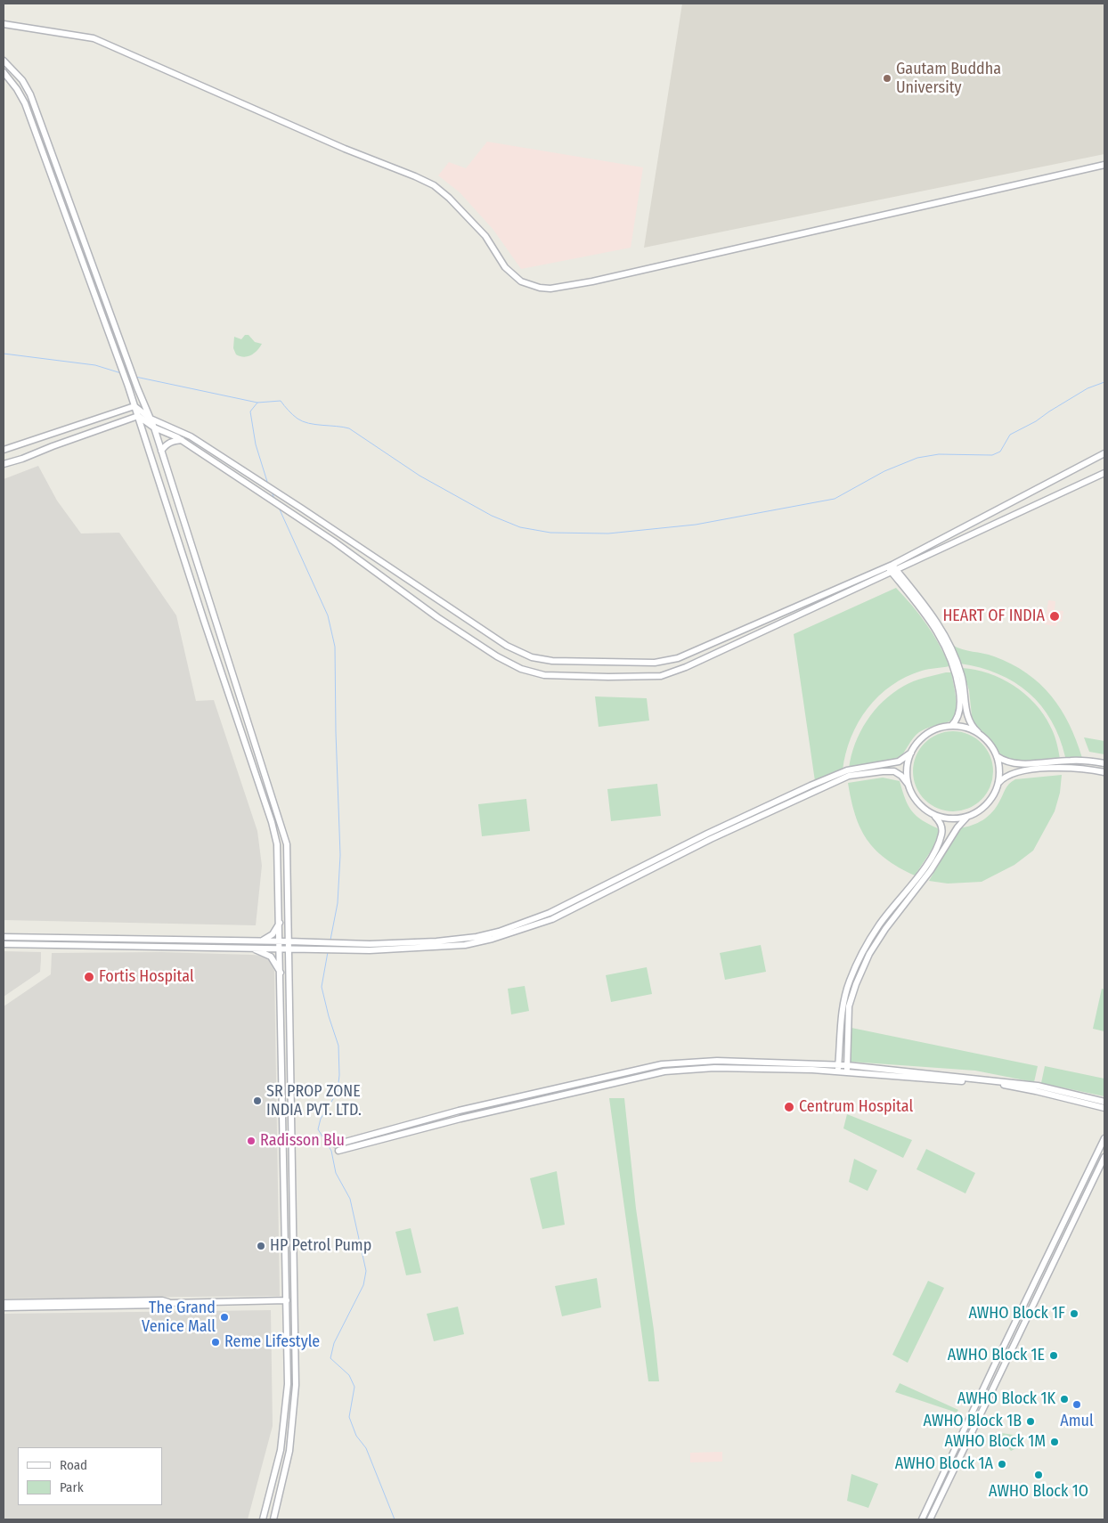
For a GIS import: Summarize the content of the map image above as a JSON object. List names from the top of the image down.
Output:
{
  "places": [
    "Gautam Buddha University",
    "HEART OF INDIA",
    "Fortis Hospital",
    "SR PROP ZONE INDIA PVT. LTD.",
    "Centrum Hospital",
    "Radisson Blu",
    "HP Petrol Pump",
    "AWHO Block 1F",
    "The Grand Venice Mall",
    "Reme Lifestyle",
    "AWHO Block 1E",
    "AWHO Block 1K",
    "Amul",
    "AWHO Block 1B",
    "AWHO Block 1M",
    "AWHO Block 1A",
    "AWHO Block 1O"
  ],
  "legend": ["Road", "Park"]
}
